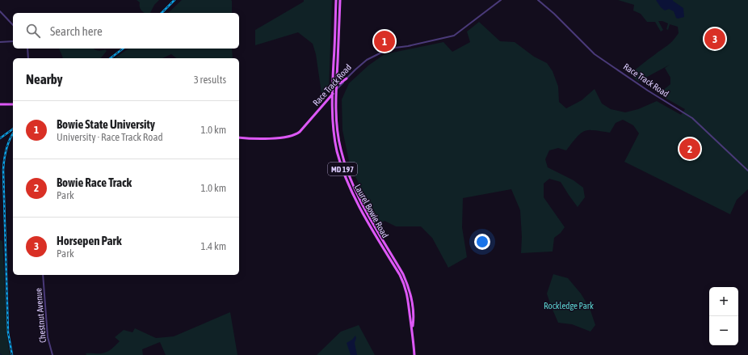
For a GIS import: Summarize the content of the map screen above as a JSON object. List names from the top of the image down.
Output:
{
  "streets": {
    "main road": ["Race Track Road", "MD 197", "Laurel Bowie Road"],
    "street": ["Chestnut Avenue"]
  },
  "crossings": [
    ["Race Track Road", "Laurel Bowie Road"]
  ],
  "parks": ["Rockledge Park"],
  "page": {
    "search": "Search here",
    "pins": ["3", "1", "2"],
    "heading": ["Nearby", "3 results"],
    "list": [
      {
        "mark": "1",
        "name": "Bowie State University",
        "note": "University · Race Track Road",
        "value": "1.0 km"
      },
      {
        "mark": "2",
        "name": "Bowie Race Track",
        "note": "Park",
        "value": "1.0 km"
      },
      {
        "mark": "3",
        "name": "Horsepen Park",
        "note": "Park",
        "value": "1.4 km"
      }
    ],
    "map_buttons": ["+", "−"]
  }
}
